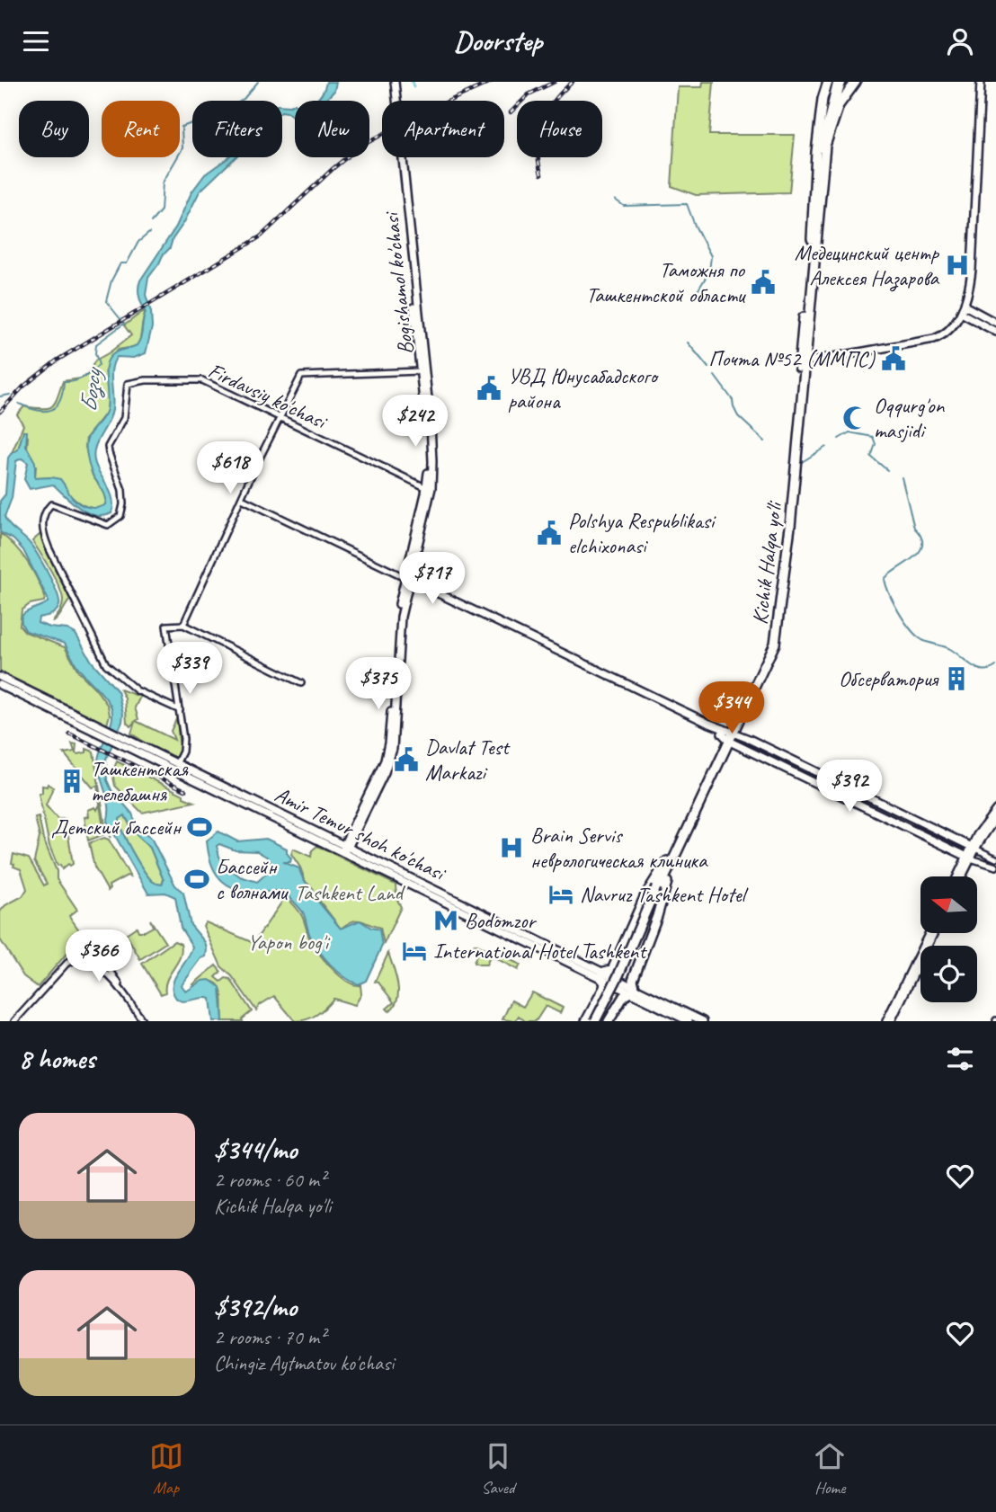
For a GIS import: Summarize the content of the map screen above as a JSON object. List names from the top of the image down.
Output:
{
  "streets": {
    "highway": ["Kichik Halqa yo'li"],
    "main road": ["Bogishamol ko'chasi", "Amir Temur shoh ko'chasi"],
    "street": ["Firdavsiy ko'chasi"]
  },
  "crossings": [
    ["Bogishamol ko'chasi", "Firdavsiy ko'chasi"],
    ["Bogishamol ko'chasi", "Amir Temur shoh ko'chasi"]
  ],
  "water": ["Бозсу"],
  "parks": ["Tashkent Land", "Yapon bog'i"],
  "places": {
    "hospital": ["Медецинский центр Алексея Назарова", "Brain Servis неврологическая клиника"],
    "public building": [
      "Таможня по Ташкентской области",
      "Почта №52 (ММПС)",
      "УВД Юнусабадского района",
      "Polshya Respublikasi elchixonasi",
      "Davlat Test Markazi"
    ],
    "mosque": ["Oqqurg'on masjidi"],
    "building": ["Обсерватория", "Ташкентская телебашня"],
    "sports": ["Детский бассейн", "Бассейн с волнами"],
    "hotel": ["Navruz Tashkent Hotel", "International Hotel Tashkent"],
    "metro station": ["Bodomzor"]
  },
  "north": "left",
  "page": {
    "header": "Doorstep",
    "chip": [
      "Buy",
      "Rent",
      "Filters",
      "New",
      "Apartment",
      "House"
    ],
    "price": [
      "$242",
      "$618",
      "$717",
      "$339",
      "$375",
      "$344",
      "$392",
      "$366"
    ],
    "heading": "8 homes",
    "list": [
      {
        "name": "$344/mo",
        "note": "2 rooms · 60 m² · Kichik Halqa yo'li"
      },
      {
        "name": "$392/mo",
        "note": "2 rooms · 70 m² · Chingiz Aytmatov ko'chasi"
      }
    ],
    "tabs": ["Map", "Saved", "Home"]
  }
}
